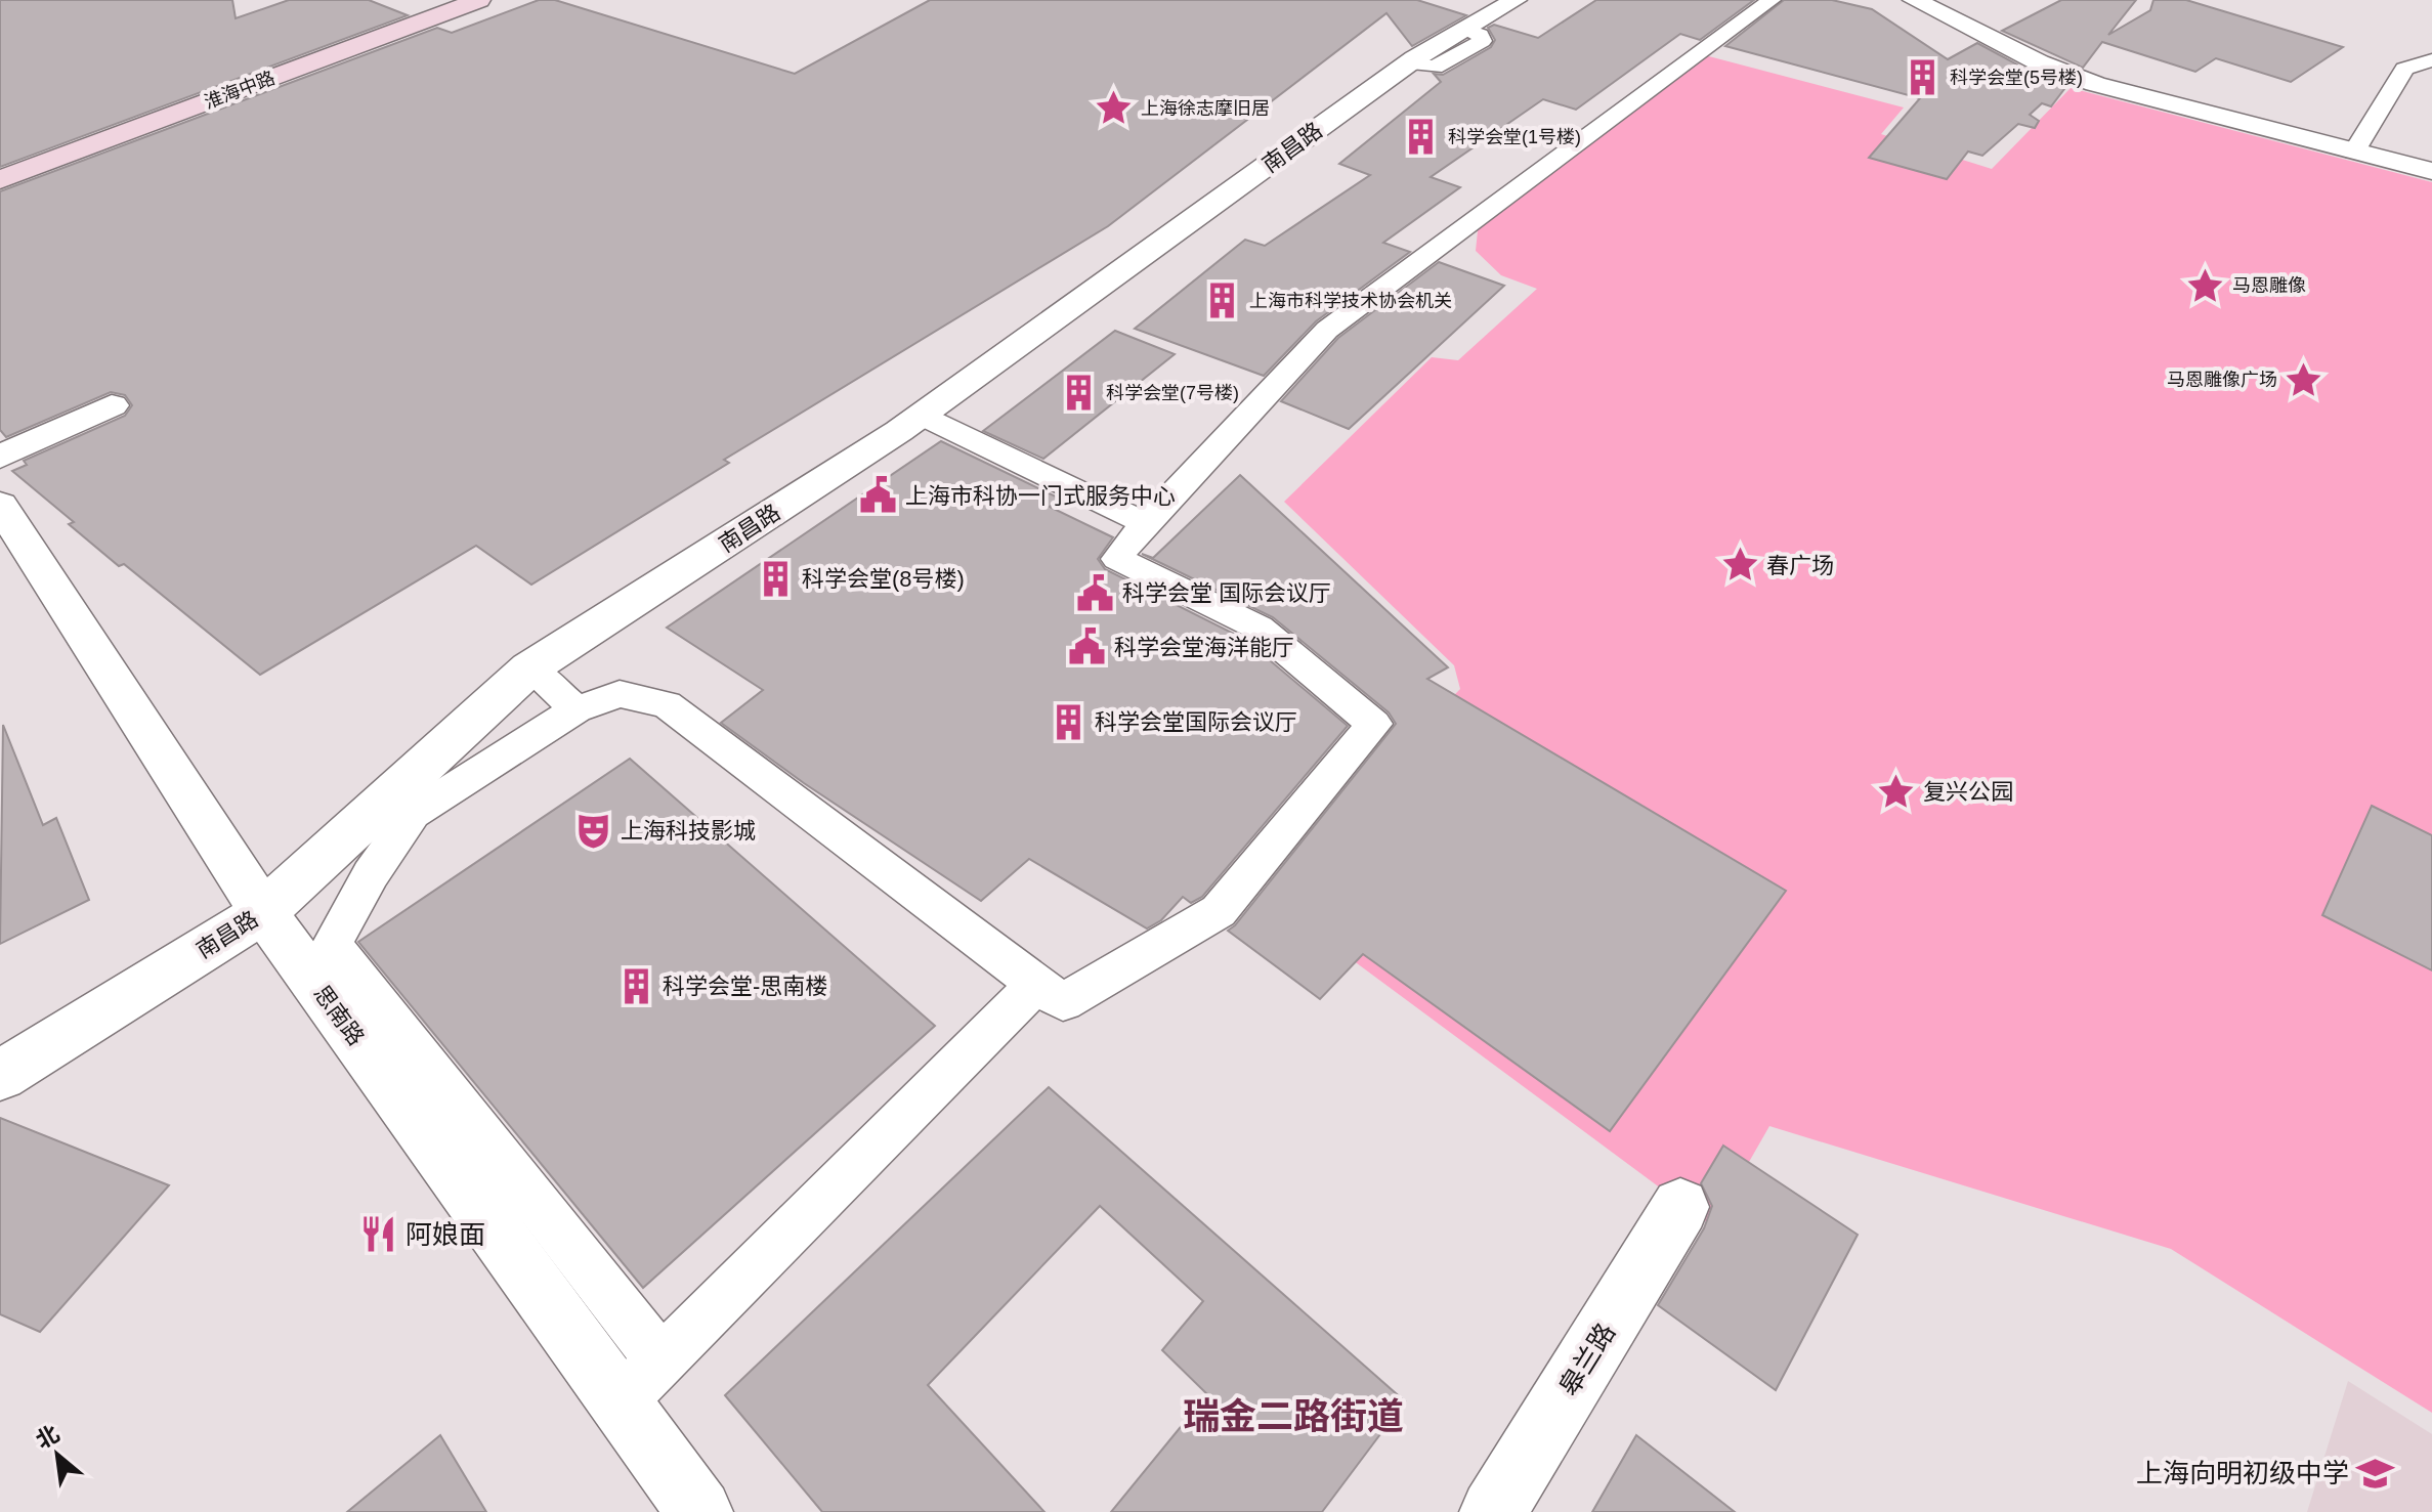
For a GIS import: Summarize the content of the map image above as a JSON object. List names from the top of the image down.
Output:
{
  "streets": {
    "main road": ["淮海中路"],
    "street": ["南昌路", "思南路", "皋兰路"]
  },
  "crossings": [
    ["南昌路", "思南路"]
  ],
  "districts": ["瑞金二路街道"],
  "places": {
    "building": [
      "科学会堂(5号楼)",
      "科学会堂(1号楼)",
      "上海市科学技术协会机关",
      "科学会堂(7号楼)",
      "科学会堂(8号楼)",
      "科学会堂国际会议厅",
      "科学会堂-思南楼"
    ],
    "place": [
      "上海徐志摩旧居",
      "马恩雕像",
      "马恩雕像广场",
      "春广场",
      "复兴公园"
    ],
    "public building": ["上海市科协一门式服务中心", "科学会堂 国际会议厅", "科学会堂海洋能厅"],
    "theatre": ["上海科技影城"],
    "restaurant": ["阿娘面"],
    "school or university": ["上海向明初级中学"]
  },
  "north": "top left"
}
